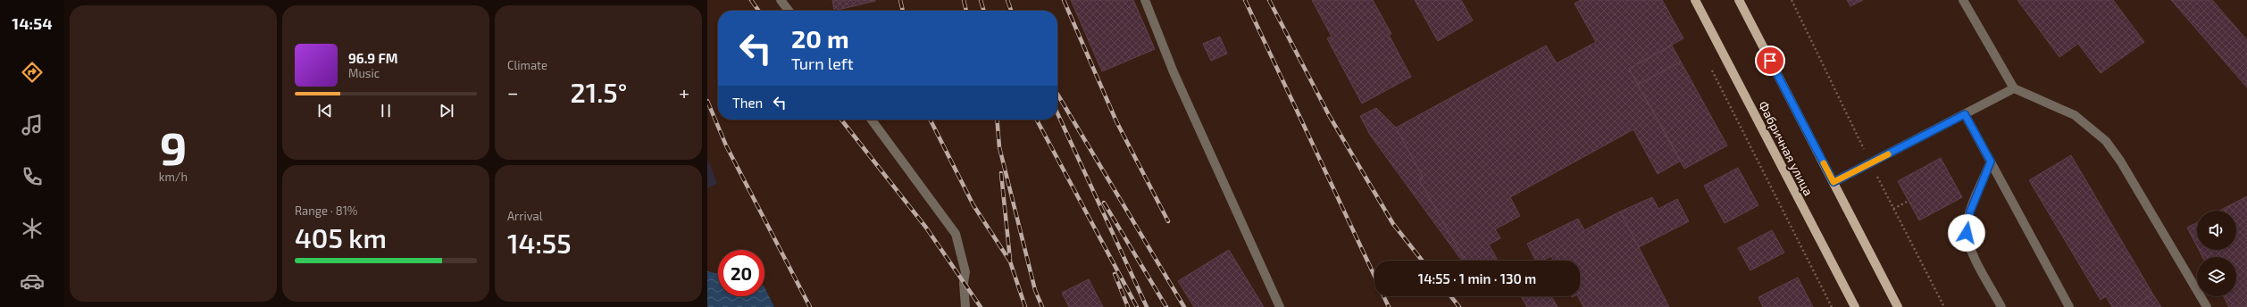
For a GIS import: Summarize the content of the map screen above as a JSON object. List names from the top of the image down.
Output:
{
  "streets": {
    "main road": ["Фабричная улица"]
  },
  "page": {
    "tabs": "14:54",
    "tile": [
      ["9", "km/h"],
      "Climate",
      ["Range · 81%", "405 km"],
      ["Arrival", "14:55"]
    ],
    "turn": ["20 m", "Turn left"],
    "song": ["96.9 FM", "Music"],
    "heat": ["−", "21.5°", "+"],
    "then": "Then",
    "limit": "20",
    "trip": "14:55 · 1 min · 130 m"
  }
}
